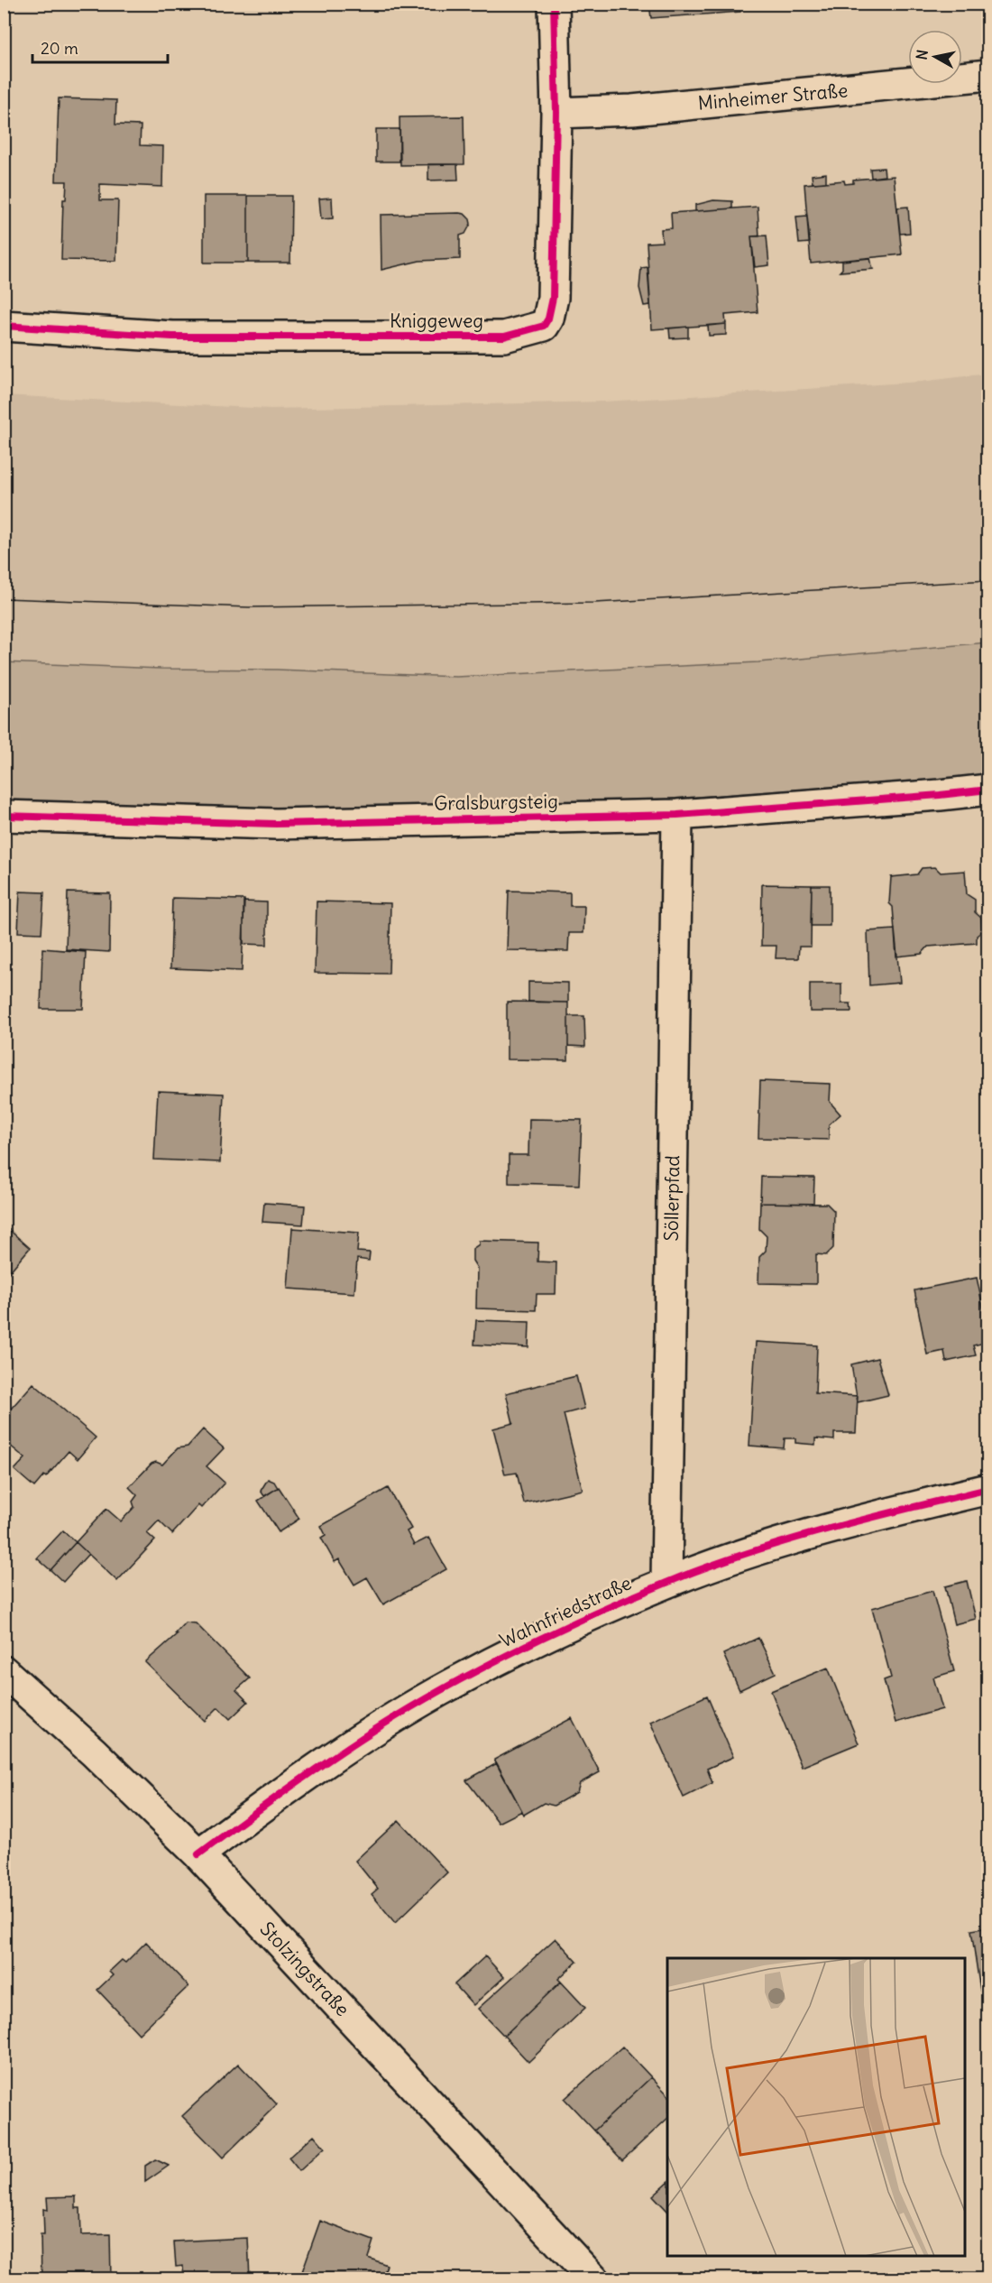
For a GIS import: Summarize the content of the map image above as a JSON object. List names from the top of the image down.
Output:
{
  "streets": {
    "street": [
      "Minheimer Straße",
      "Kniggeweg",
      "Gralsburgsteig",
      "Söllerpfad",
      "Wahnfriedstraße",
      "Stolzingstraße"
    ]
  },
  "crossings": [
    ["Minheimer Straße", "Kniggeweg"],
    ["Gralsburgsteig", "Söllerpfad"],
    ["Söllerpfad", "Wahnfriedstraße"],
    ["Wahnfriedstraße", "Stolzingstraße"]
  ],
  "scale_bar": "20 m",
  "north": "left"
}
